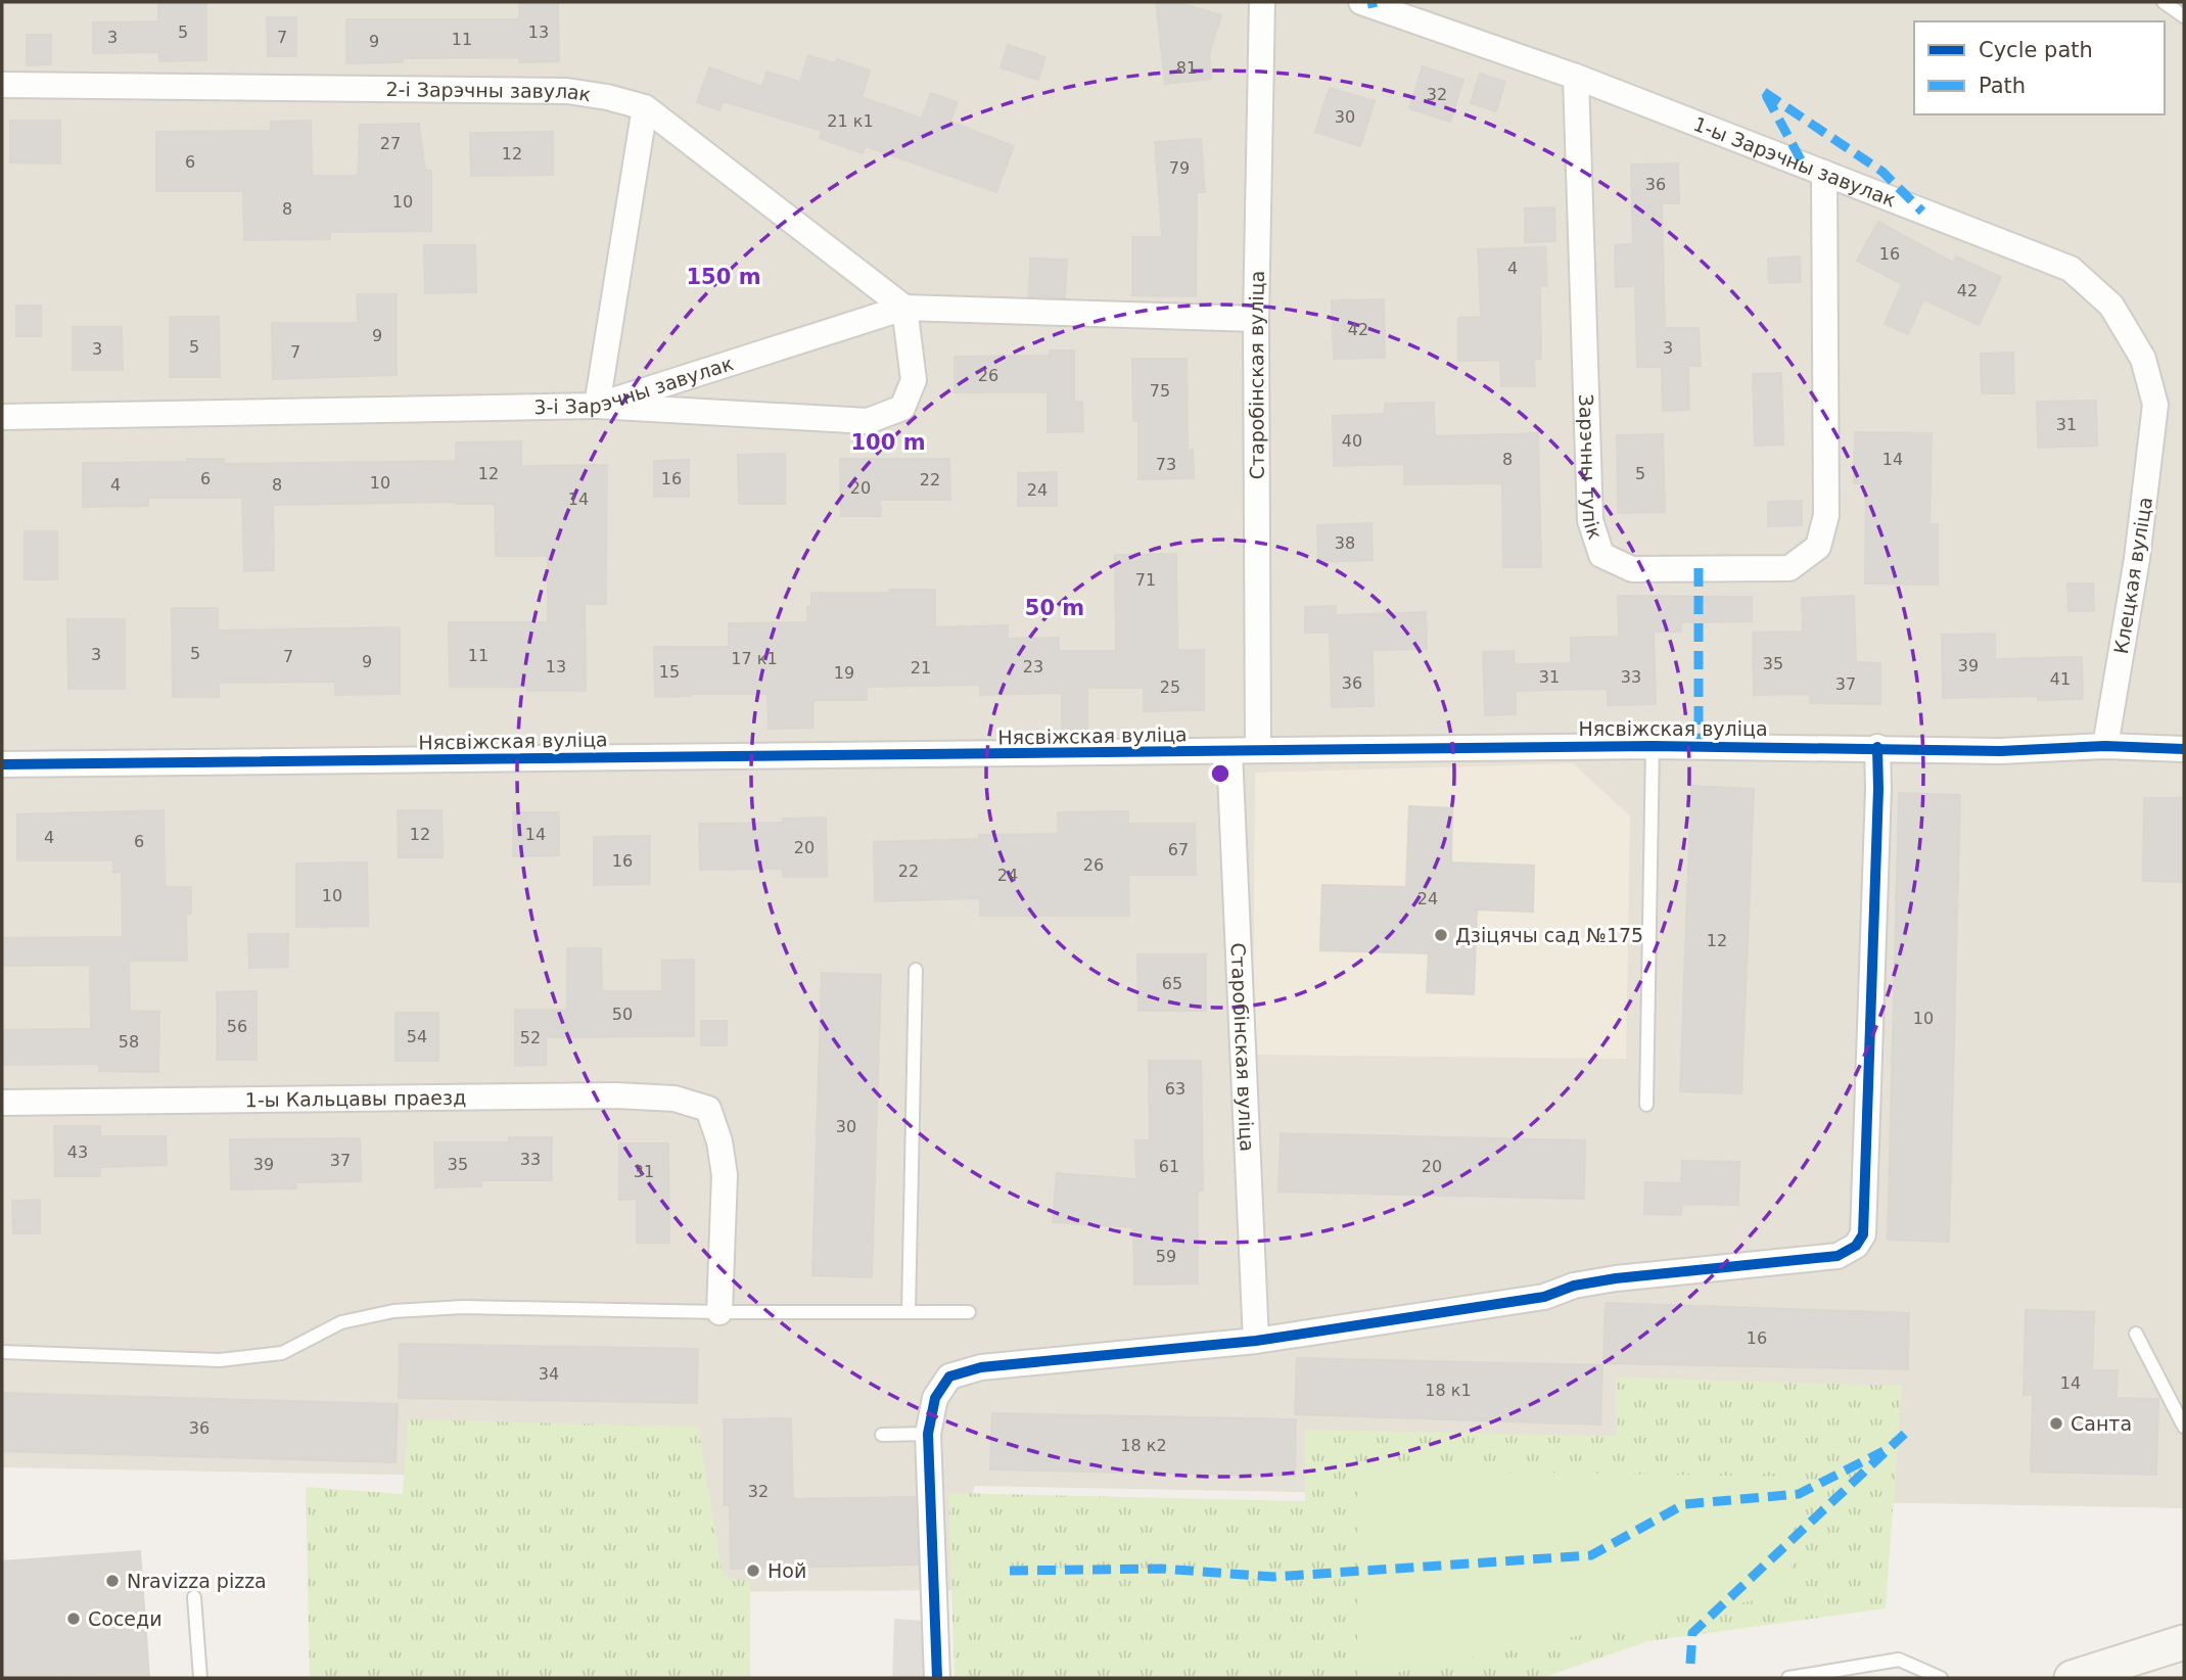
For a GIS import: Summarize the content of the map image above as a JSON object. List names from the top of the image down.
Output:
{
  "streets": {
    "street": [
      "2-і Зарэчны завулак",
      "1-ы Зарэчны завулак",
      "Старобінская вуліца",
      "3-і Зарэчны завулак",
      "Зарэчны тупік",
      "Клецкая вуліца",
      "Нясвіжская вуліца",
      "1-ы Кальцавы праезд"
    ]
  },
  "crossings": [
    ["2-і Зарэчны завулак", "3-і Зарэчны завулак"],
    ["1-ы Зарэчны завулак", "Зарэчны тупік"],
    ["1-ы Зарэчны завулак", "Клецкая вуліца"],
    ["Старобінская вуліца", "3-і Зарэчны завулак"],
    ["Старобінская вуліца", "Нясвіжская вуліца"],
    ["Клецкая вуліца", "Нясвіжская вуліца"]
  ],
  "places": [
    "Дзіцячы сад №175",
    "Санта",
    "Ной",
    "Nravizza pizza",
    "Соседи"
  ],
  "house_numbers": [
    "5",
    "13",
    "3",
    "7",
    "11",
    "9",
    "81",
    "32",
    "30",
    "21 к1",
    "27",
    "12",
    "6",
    "79",
    "36",
    "10",
    "8",
    "16",
    "4",
    "42",
    "42",
    "9",
    "5",
    "3",
    "3",
    "7",
    "26",
    "75",
    "31",
    "40",
    "8",
    "14",
    "73",
    "12",
    "5",
    "6",
    "16",
    "22",
    "10",
    "4",
    "8",
    "20",
    "24",
    "14",
    "38",
    "71",
    "5",
    "3",
    "11",
    "7",
    "17 к1",
    "9",
    "35",
    "39",
    "13",
    "23",
    "21",
    "15",
    "19",
    "31",
    "33",
    "41",
    "36",
    "37",
    "25",
    "12",
    "14",
    "4",
    "6",
    "20",
    "67",
    "16",
    "26",
    "22",
    "24",
    "10",
    "24",
    "12",
    "65",
    "50",
    "10",
    "56",
    "54",
    "52",
    "58",
    "63",
    "30",
    "43",
    "33",
    "37",
    "39",
    "35",
    "61",
    "20",
    "31",
    "59",
    "16",
    "34",
    "14",
    "18 к1",
    "36",
    "18 к2",
    "32"
  ],
  "legend": ["Cycle path", "Path"],
  "rings": ["150 m", "100 m", "50 m"]
}
